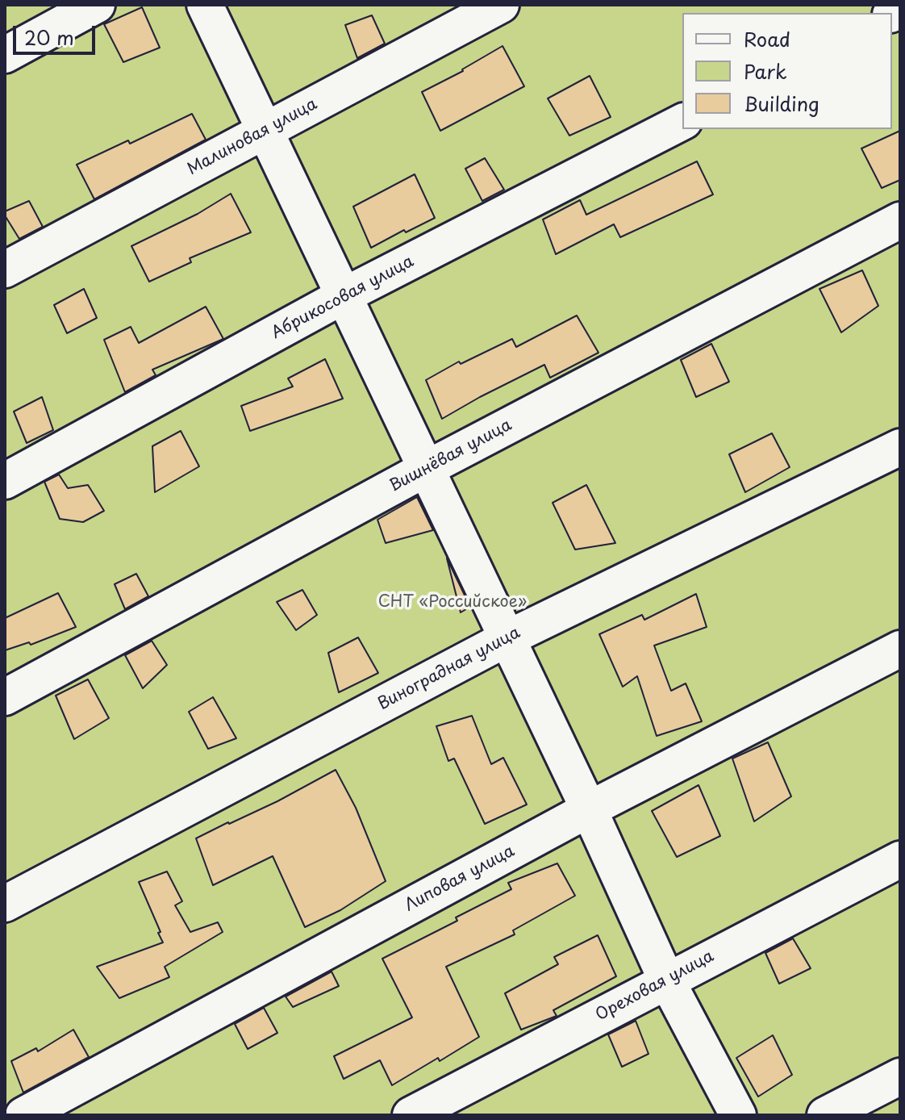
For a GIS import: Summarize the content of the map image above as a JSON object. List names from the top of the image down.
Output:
{
  "streets": {
    "street": [
      "Малиновая улица",
      "Абрикосовая улица",
      "Вишнёвая улица",
      "Виноградная улица",
      "Липовая улица",
      "Ореховая улица"
    ]
  },
  "parks": ["СНТ «Российское»"],
  "legend": ["Road", "Park", "Building"],
  "scale_bar": "20 m"
}
